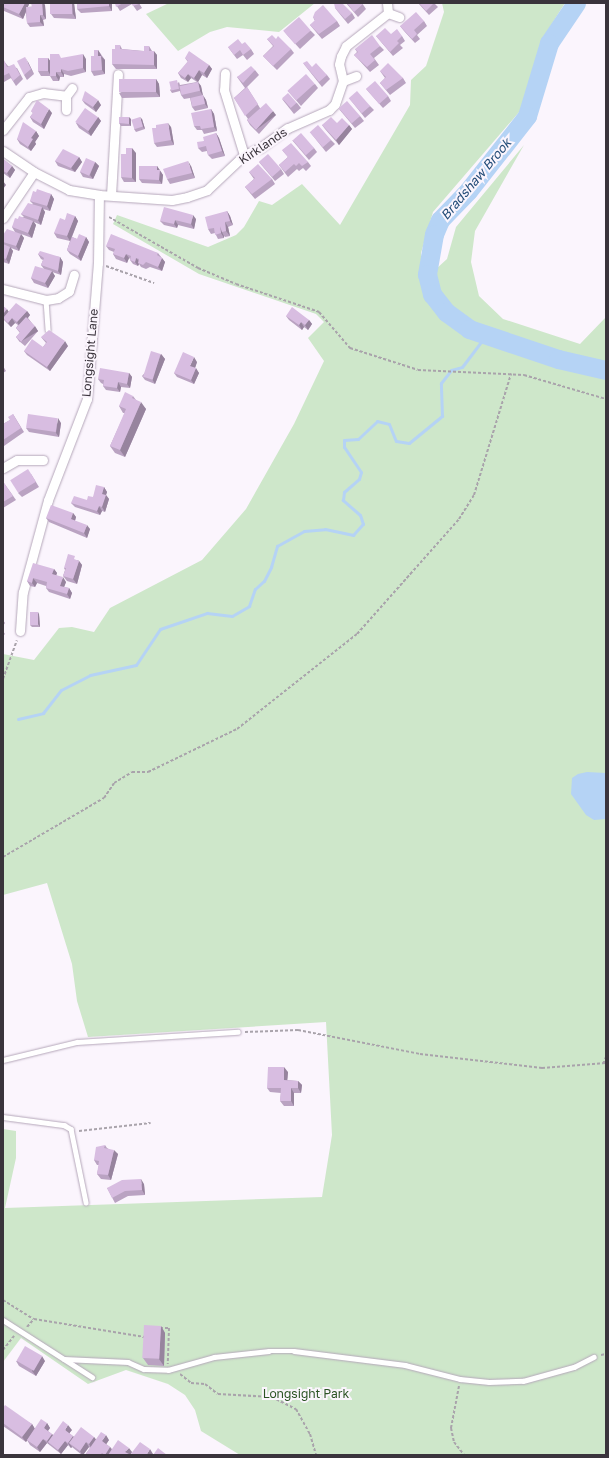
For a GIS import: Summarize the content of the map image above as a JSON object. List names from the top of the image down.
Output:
{
  "streets": {
    "street": ["Kirklands", "Longsight Lane"]
  },
  "crossings": [
    ["Kirklands", "Longsight Lane"]
  ],
  "water": ["Bradshaw Brook"],
  "parks": ["Longsight Park"]
}
